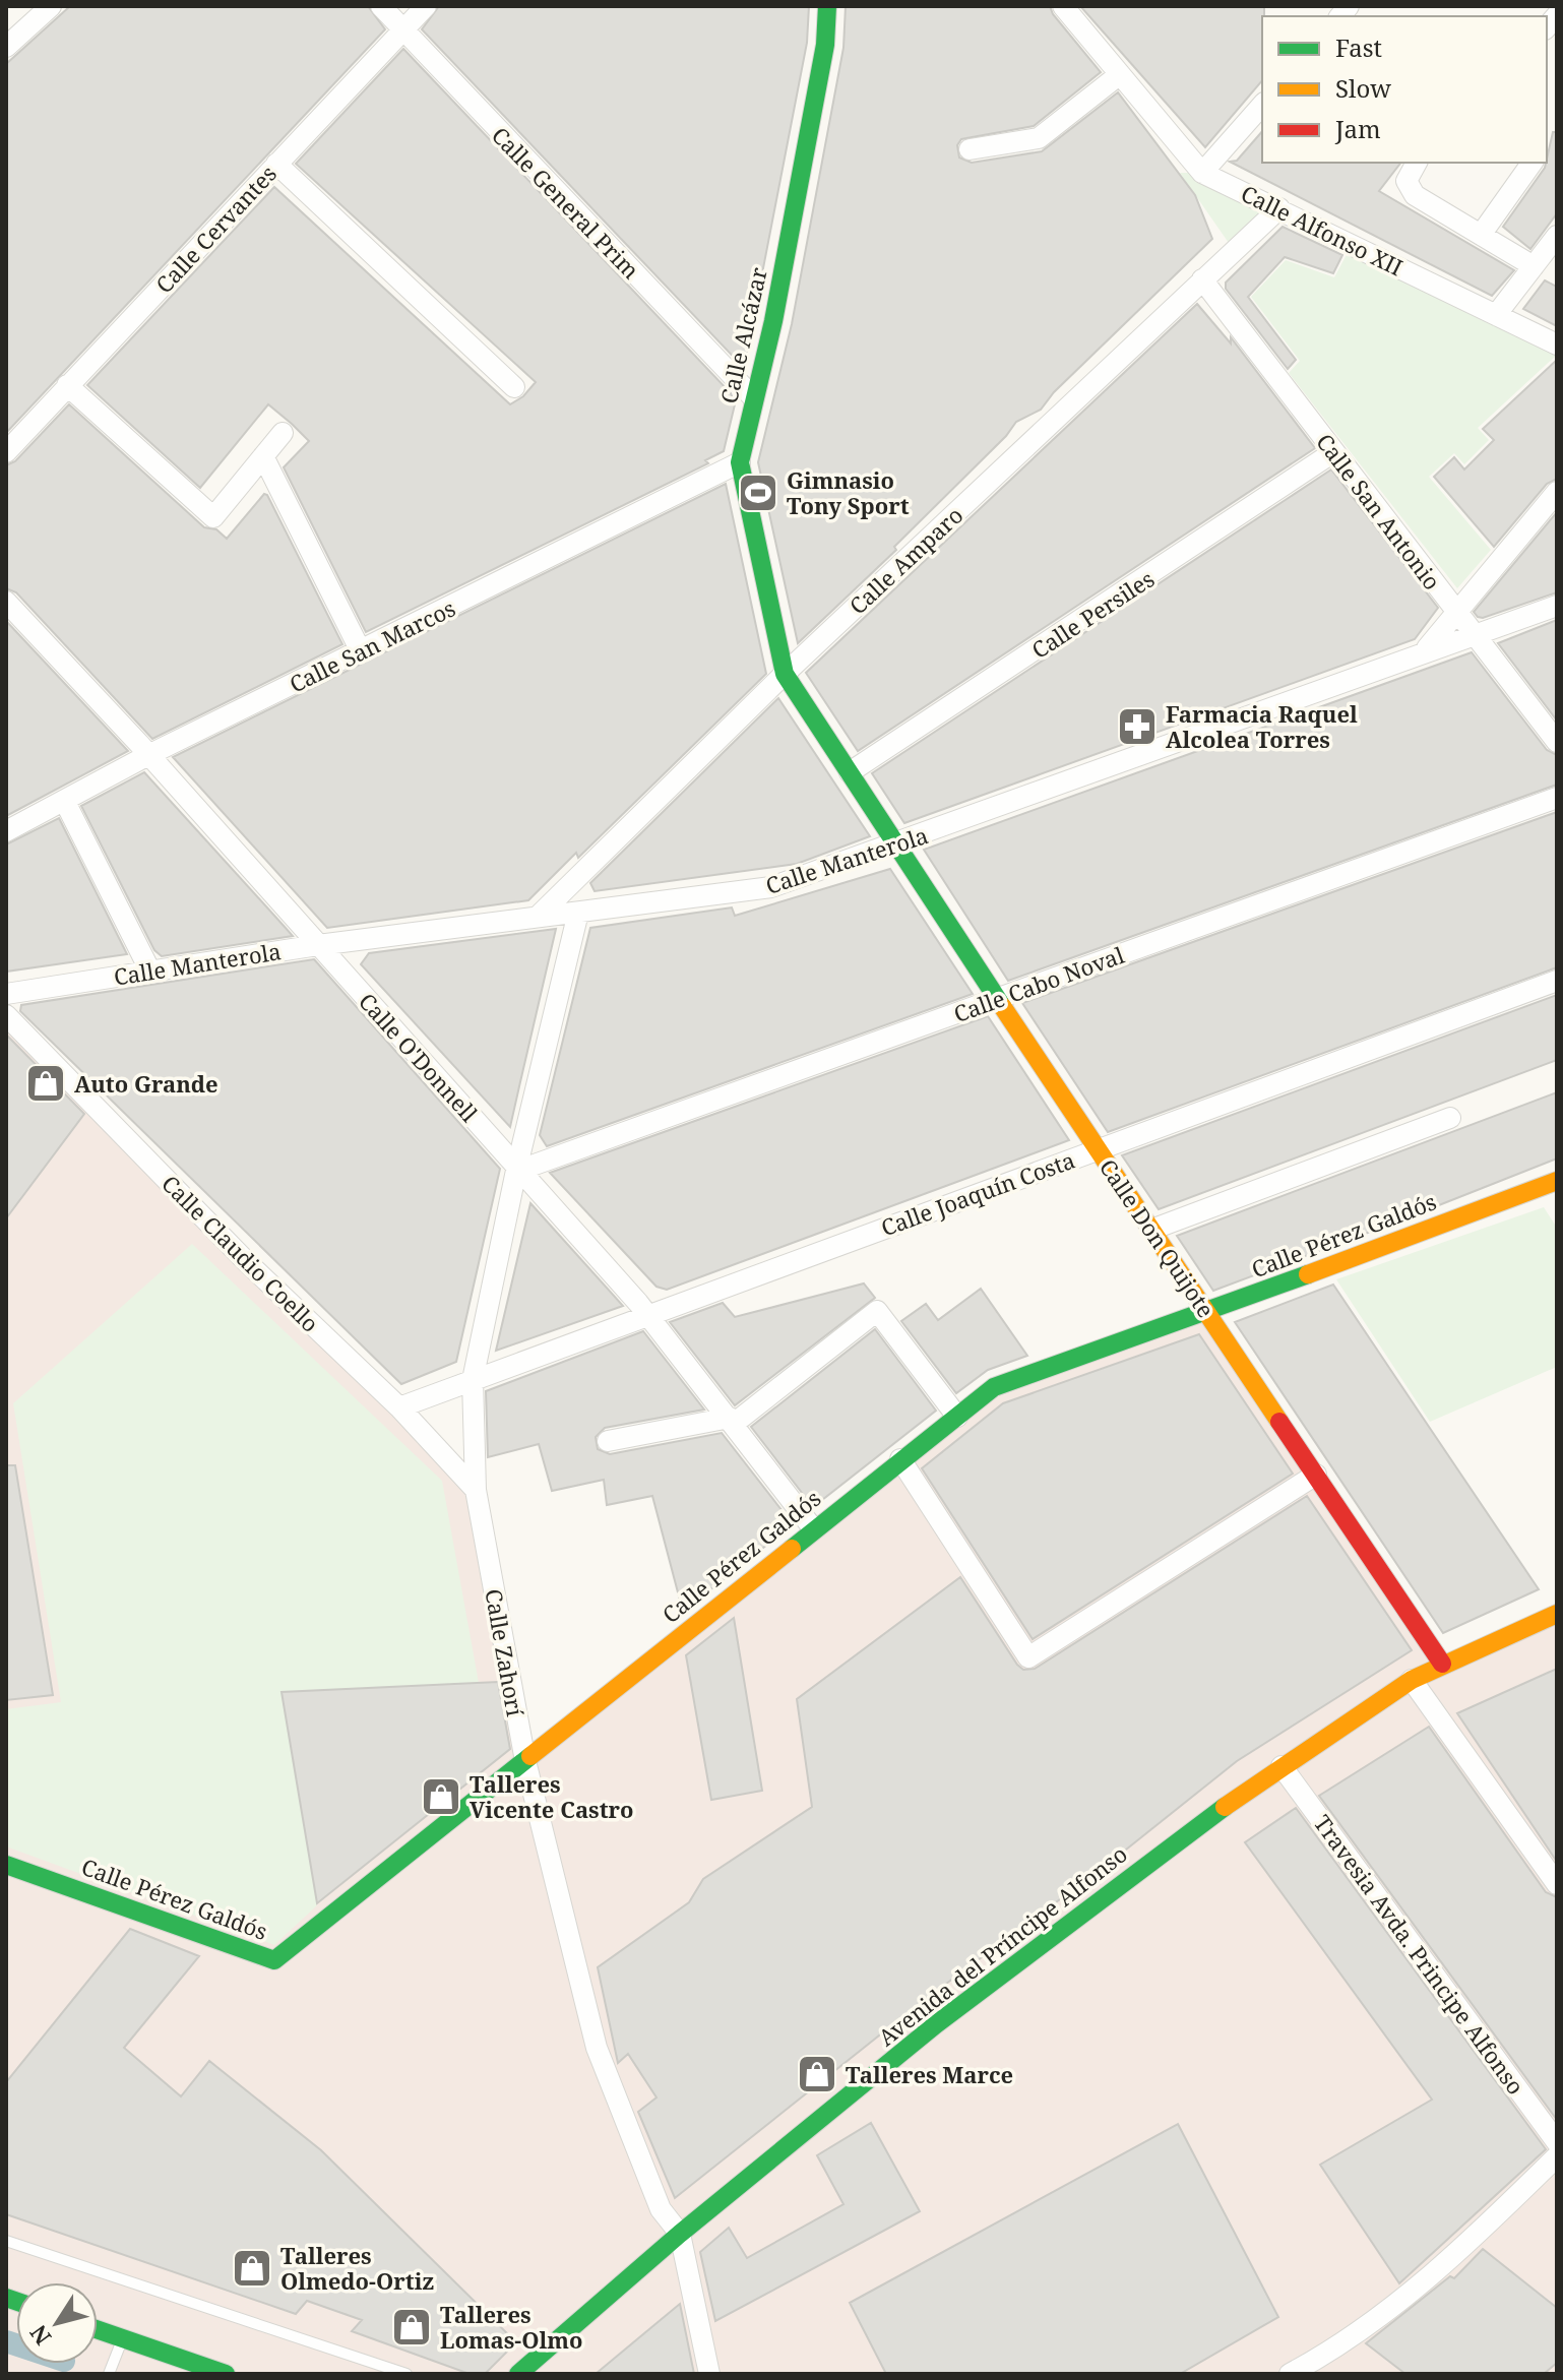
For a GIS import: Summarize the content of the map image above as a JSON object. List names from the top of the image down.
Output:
{
  "streets": {
    "main road": [
      "Calle Alcázar",
      "Calle Pérez Galdós",
      "Calle Don Quijote",
      "Avenida del Príncipe Alfonso"
    ],
    "street": [
      "Calle General Prim",
      "Calle Cervantes",
      "Calle Alfonso XII",
      "Calle San Antonio",
      "Calle Amparo",
      "Calle Persiles",
      "Calle San Marcos",
      "Calle Manterola",
      "Calle Cabo Noval",
      "Calle O'Donnell",
      "Calle Joaquín Costa",
      "Calle Claudio Coello",
      "Calle Zahorí",
      "Travesia Avda. Principe Alfonso"
    ]
  },
  "crossings": [
    ["Calle General Prim", "Calle Cervantes"],
    ["Calle General Prim", "Calle Alcázar"],
    ["Calle Alfonso XII", "Calle Amparo"],
    ["Calle Alcázar", "Calle Amparo"],
    ["Calle Alcázar", "Calle San Marcos"],
    ["Calle Alcázar", "Calle Don Quijote"],
    ["Calle San Antonio", "Calle Amparo"],
    ["Calle San Antonio", "Calle Persiles"],
    ["Calle San Antonio", "Calle Manterola"],
    ["Calle Amparo", "Calle Manterola"],
    ["Calle Amparo", "Calle Don Quijote"],
    ["Calle Persiles", "Calle Don Quijote"],
    ["Calle San Marcos", "Calle O'Donnell"],
    ["Calle Manterola", "Calle O'Donnell"],
    ["Calle Manterola", "Calle Don Quijote"],
    ["Calle Manterola", "Calle Zahorí"],
    ["Calle Cabo Noval", "Calle O'Donnell"],
    ["Calle Cabo Noval", "Calle Don Quijote"],
    ["Calle Cabo Noval", "Calle Zahorí"],
    ["Calle O'Donnell", "Calle Joaquín Costa"],
    ["Calle O'Donnell", "Calle Pérez Galdós"],
    ["Calle O'Donnell", "Calle Zahorí"],
    ["Calle Joaquín Costa", "Calle Don Quijote"],
    ["Calle Joaquín Costa", "Calle Claudio Coello"],
    ["Calle Joaquín Costa", "Calle Zahorí"],
    ["Calle Pérez Galdós", "Calle Don Quijote"],
    ["Calle Pérez Galdós", "Calle Zahorí"],
    ["Calle Don Quijote", "Avenida del Príncipe Alfonso"],
    ["Calle Claudio Coello", "Calle Zahorí"],
    ["Calle Zahorí", "Avenida del Príncipe Alfonso"],
    ["Avenida del Príncipe Alfonso", "Travesia Avda. Principe Alfonso"]
  ],
  "places": {
    "sports": ["Gimnasio Tony Sport"],
    "pharmacy": ["Farmacia Raquel Alcolea Torres"],
    "shop": [
      "Auto Grande",
      "Talleres Vicente Castro",
      "Talleres Marce",
      "Talleres Olmedo-Ortiz",
      "Talleres Lomas-Olmo"
    ]
  },
  "legend": ["Fast", "Slow", "Jam"],
  "north": "bottom left"
}
